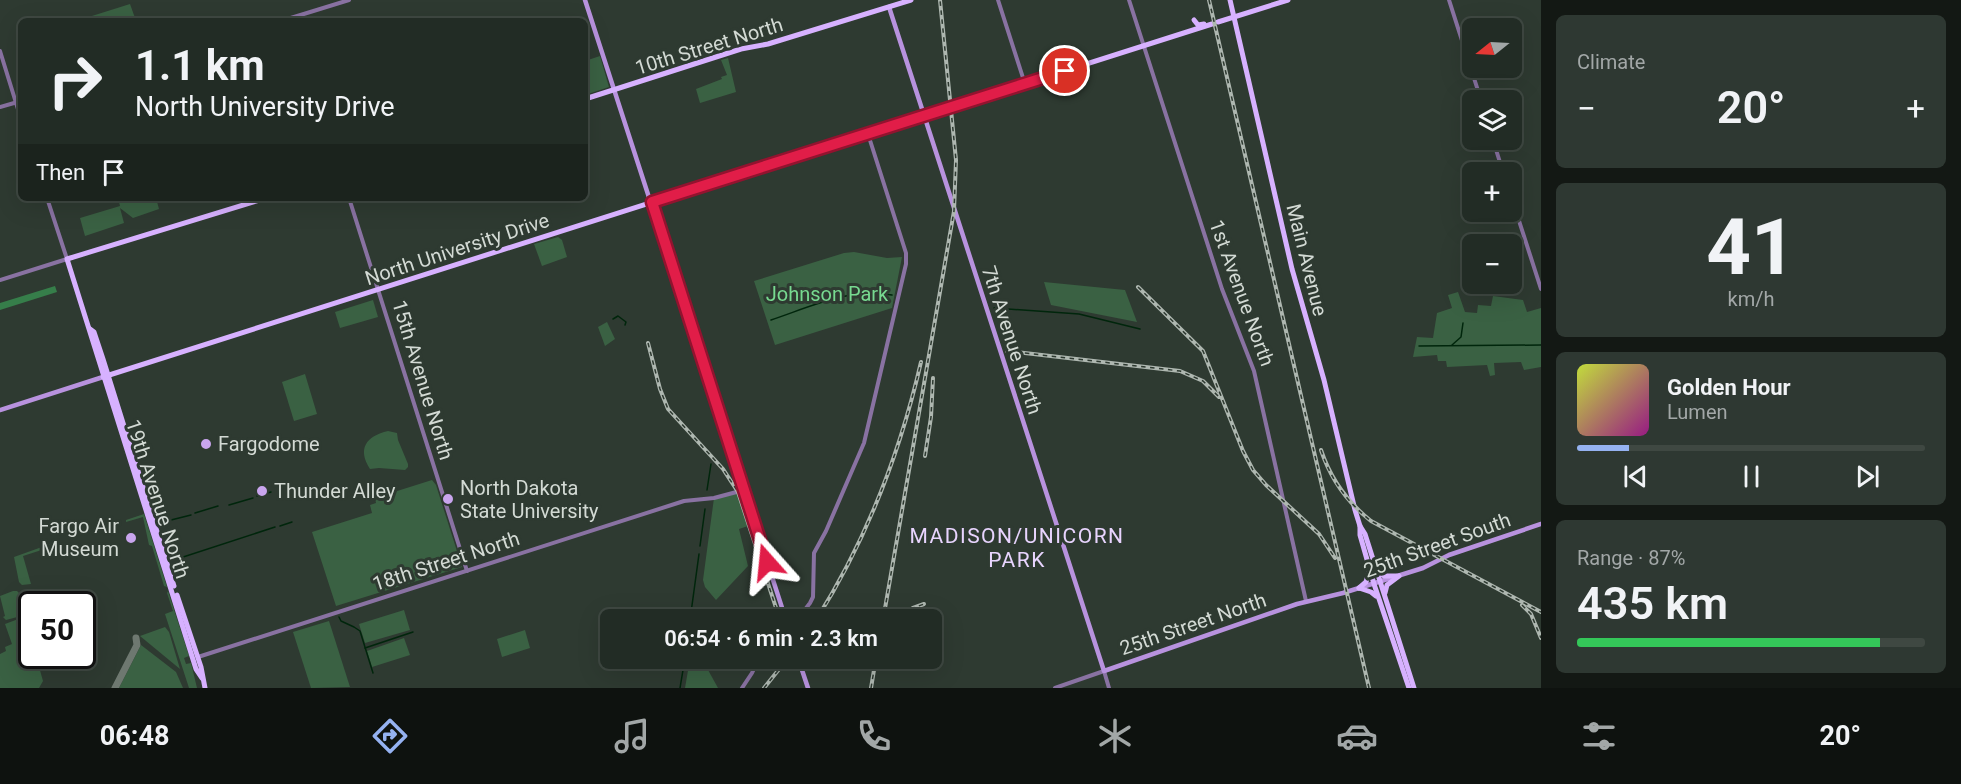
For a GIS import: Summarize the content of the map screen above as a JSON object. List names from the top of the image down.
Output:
{
  "streets": {
    "main road": [
      "10th Street North",
      "North University Drive",
      "Main Avenue",
      "7th Avenue North",
      "19th Avenue North",
      "25th Street South",
      "25th Street North"
    ],
    "street": ["1st Avenue North", "15th Avenue North", "18th Street North"]
  },
  "crossings": [
    ["10th Street North", "7th Avenue North"],
    ["North University Drive", "Main Avenue"],
    ["North University Drive", "1st Avenue North"],
    ["North University Drive", "7th Avenue North"],
    ["North University Drive", "15th Avenue North"],
    ["North University Drive", "19th Avenue North"],
    ["Main Avenue", "25th Street South"],
    ["1st Avenue North", "25th Street North"],
    ["7th Avenue North", "25th Street North"],
    ["15th Avenue North", "18th Street North"],
    ["19th Avenue North", "18th Street North"],
    ["25th Street South", "25th Street North"]
  ],
  "districts": ["MADISON/UNICORN PARK"],
  "parks": ["Johnson Park"],
  "places": [
    "Fargodome",
    "Thunder Alley",
    "North Dakota State University",
    "Fargo Air Museum"
  ],
  "north": "left",
  "page": {
    "tile": [
      "Climate",
      ["41", "km/h"],
      ["Range · 87%", "435 km"]
    ],
    "map_buttons": ["+", "−"],
    "turn": ["1.1 km", "North University Drive"],
    "heat": ["−", "20°", "+"],
    "then": "Then",
    "song": ["Golden Hour", "Lumen"],
    "limit": "50",
    "trip": "06:54 · 6 min · 2.3 km",
    "tabs": ["06:48", "20°"]
  }
}
